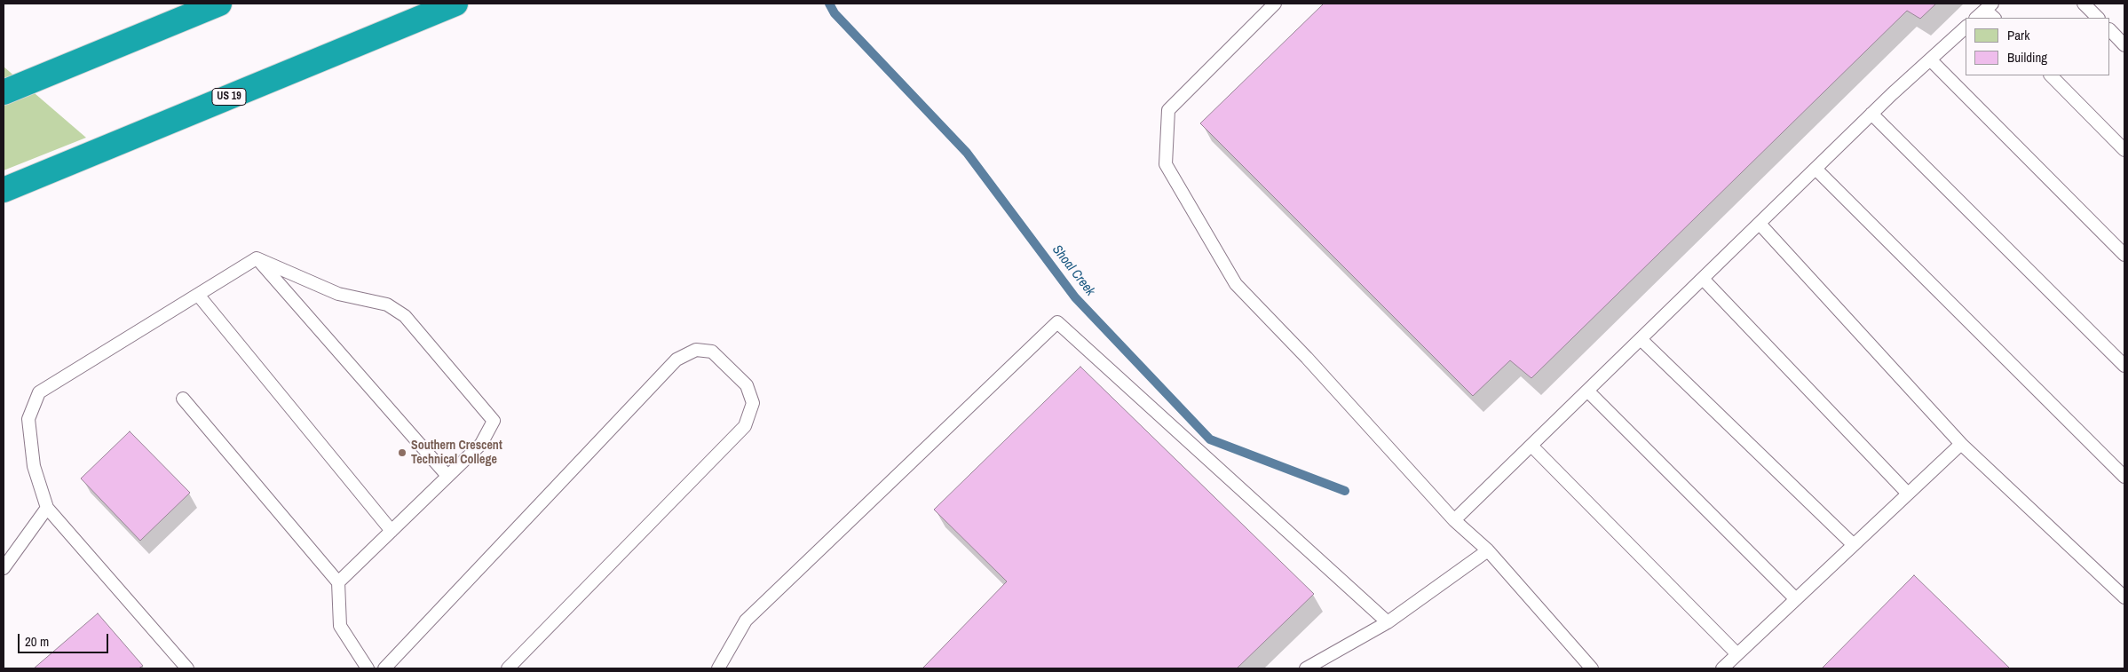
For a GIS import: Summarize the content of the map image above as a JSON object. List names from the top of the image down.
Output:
{
  "streets": {
    "highway": ["US 19"]
  },
  "water": ["Shoal Creek"],
  "places": ["Southern Crescent Technical College"],
  "legend": ["Park", "Building"],
  "scale_bar": "20 m"
}
